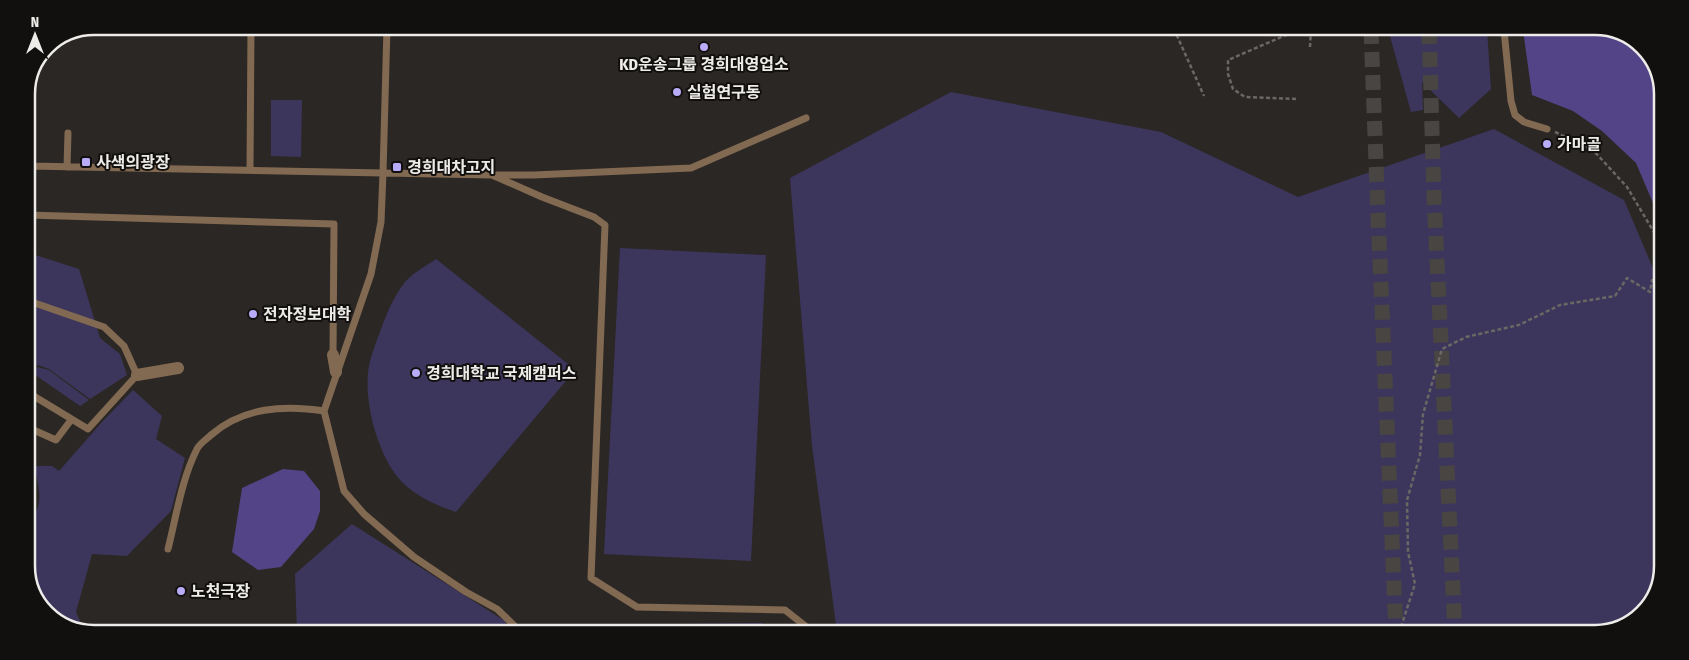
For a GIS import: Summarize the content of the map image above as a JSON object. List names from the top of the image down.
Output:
{
  "places": {
    "other": [
      "KD운송그룹 경희대영업소",
      "실험연구동",
      "가마골",
      "전자정보대학",
      "경희대학교 국제캠퍼스",
      "노천극장"
    ],
    "transit": ["사색의광장", "경희대차고지"]
  },
  "north": "top"
}
